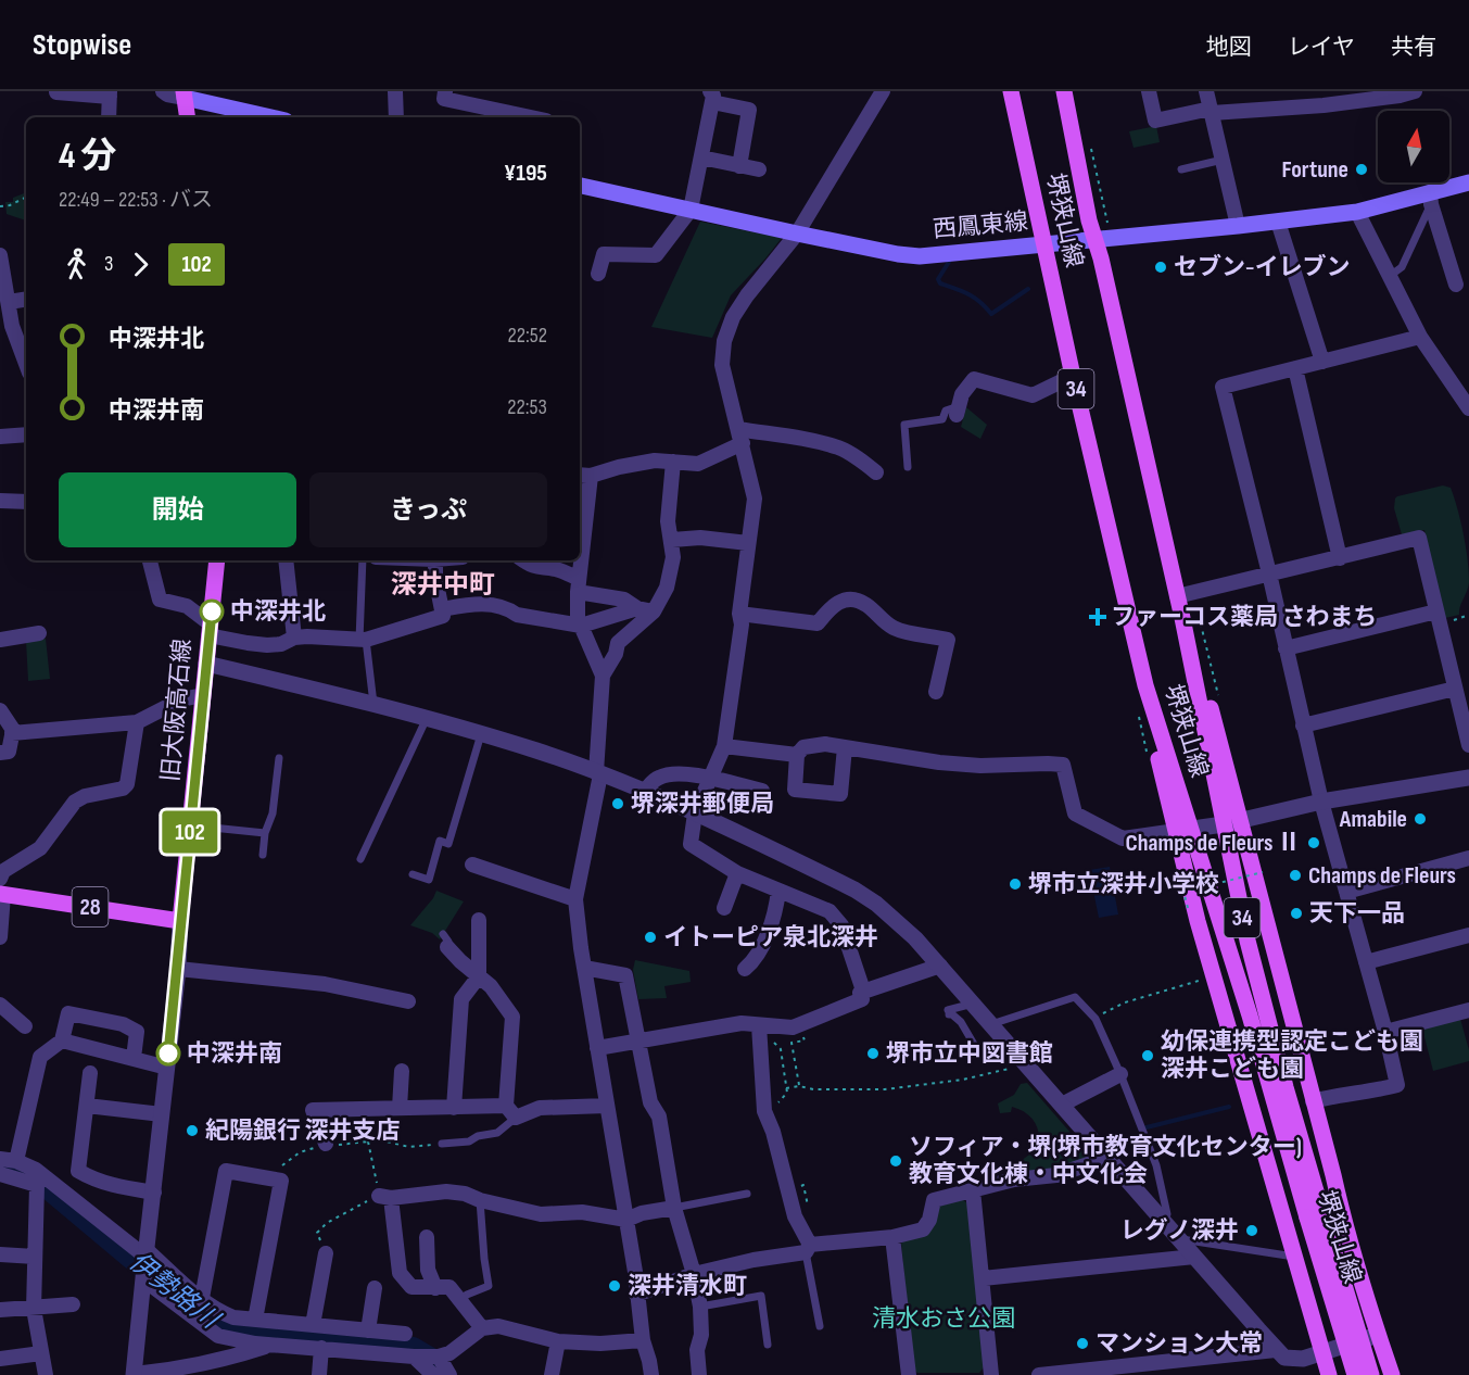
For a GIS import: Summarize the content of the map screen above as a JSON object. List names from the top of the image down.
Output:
{
  "streets": {
    "main road": [
      "堺狭山線",
      "西鳳東線",
      "34",
      "旧大阪高石線",
      "28"
    ]
  },
  "crossings": [
    ["堺狭山線", "西鳳東線"],
    ["旧大阪高石線", "28"]
  ],
  "districts": ["深井中町"],
  "water": ["伊勢路川"],
  "parks": ["清水おさ公園"],
  "places": {
    "other": [
      "Fortune",
      "セブン-イレブン",
      "中深井北",
      "堺深井郵便局",
      "Amabile",
      "Champs de Fleurs Ⅱ",
      "Champs de Fleurs",
      "堺市立深井小学校",
      "天下一品",
      "イトーピア泉北深井",
      "中深井南",
      "堺市立中図書館",
      "幼保連携型認定こども園 深井こども園",
      "紀陽銀行 深井支店",
      "ソフィア・堺(堺市教育文化センター) 教育文化棟・中文化会",
      "レグノ深井",
      "深井清水町",
      "マンション大常"
    ],
    "health": ["ファーコス薬局 さわまち"]
  },
  "lines": ["bus line 102"],
  "north": "top",
  "page": {
    "header": "Stopwise",
    "nav": ["地図", "レイヤ", "共有"],
    "on_map": "102",
    "heading": ["4 分", "22:49 – 22:53 · バス", "¥195"],
    "legs": ["3", "102"],
    "list": [
      {
        "name": "中深井北",
        "value": "22:52"
      },
      {
        "name": "中深井南",
        "value": "22:53"
      }
    ],
    "buttons": ["開始", "きっぷ"]
  }
}
